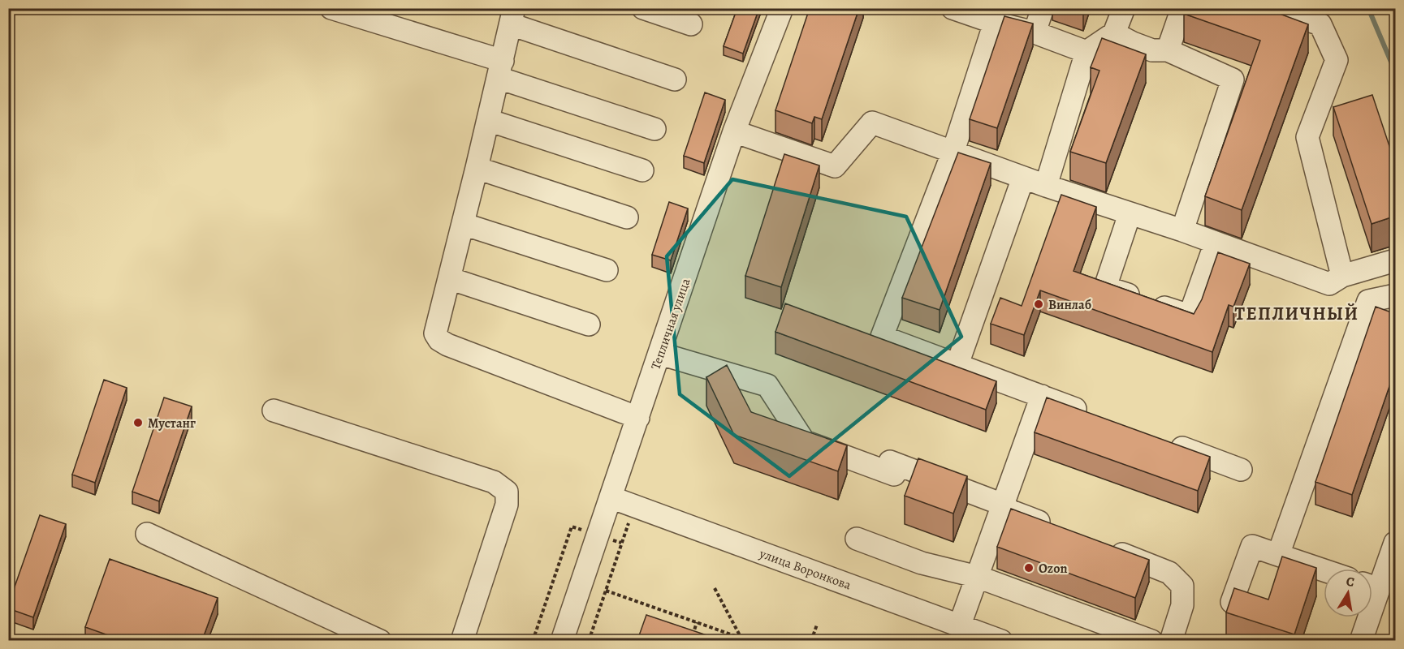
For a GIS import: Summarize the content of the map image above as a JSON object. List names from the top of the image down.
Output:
{
  "streets": {
    "street": ["Тепличная улица", "улица Воронкова"]
  },
  "crossings": [
    ["Тепличная улица", "улица Воронкова"]
  ],
  "districts": ["ТЕПЛИЧНЫЙ"],
  "places": ["Винлаб", "Мустанг", "Ozon"],
  "north": "top"
}
